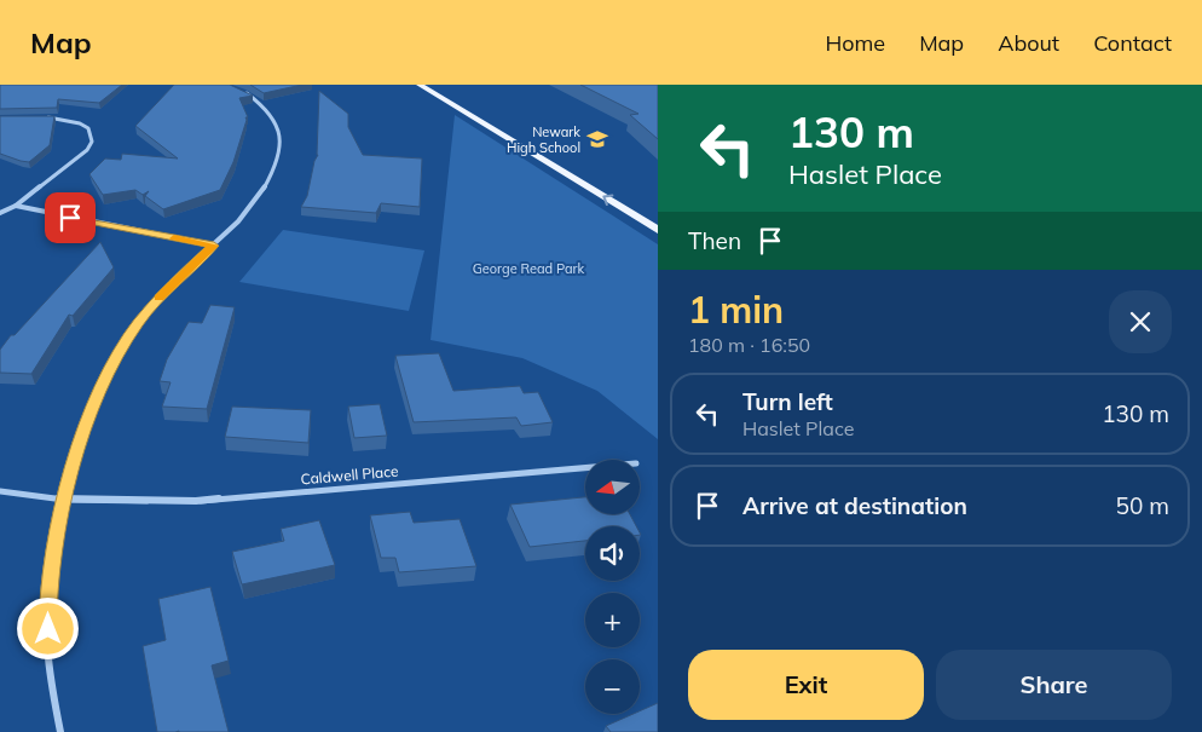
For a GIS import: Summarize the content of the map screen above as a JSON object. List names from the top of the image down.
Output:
{
  "streets": {
    "street": ["Caldwell Place"]
  },
  "parks": ["George Read Park"],
  "places": {
    "school or university": ["Newark High School"]
  },
  "north": "left",
  "page": {
    "header": "Map",
    "nav": [
      "Home",
      "Map",
      "About",
      "Contact"
    ],
    "turn": ["130 m", "Haslet Place"],
    "then": "Then",
    "heading": ["1 min", "180 m · 16:50"],
    "list": [
      {
        "name": "Turn left",
        "note": "Haslet Place",
        "value": "130 m"
      },
      {
        "name": "Arrive at destination",
        "value": "50 m"
      }
    ],
    "map_buttons": ["+", "−"],
    "buttons": ["Exit", "Share"]
  }
}
